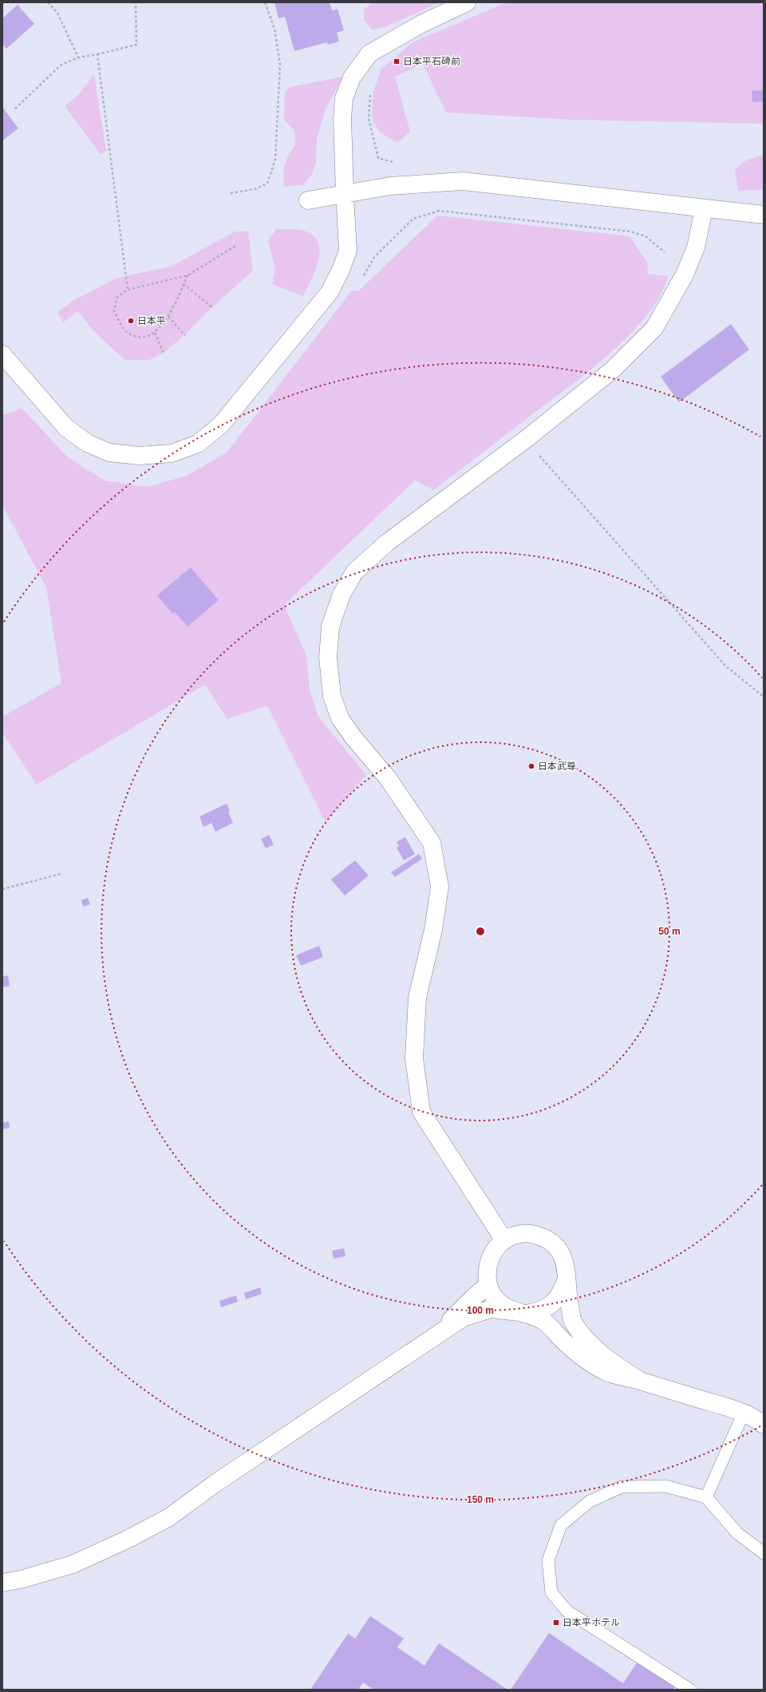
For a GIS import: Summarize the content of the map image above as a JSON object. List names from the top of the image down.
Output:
{
  "places": {
    "transit": ["日本平石碑前", "日本平ホテル"],
    "other": ["日本平", "日本武尊"]
  },
  "rings": ["50 m", "100 m", "150 m"]
}
